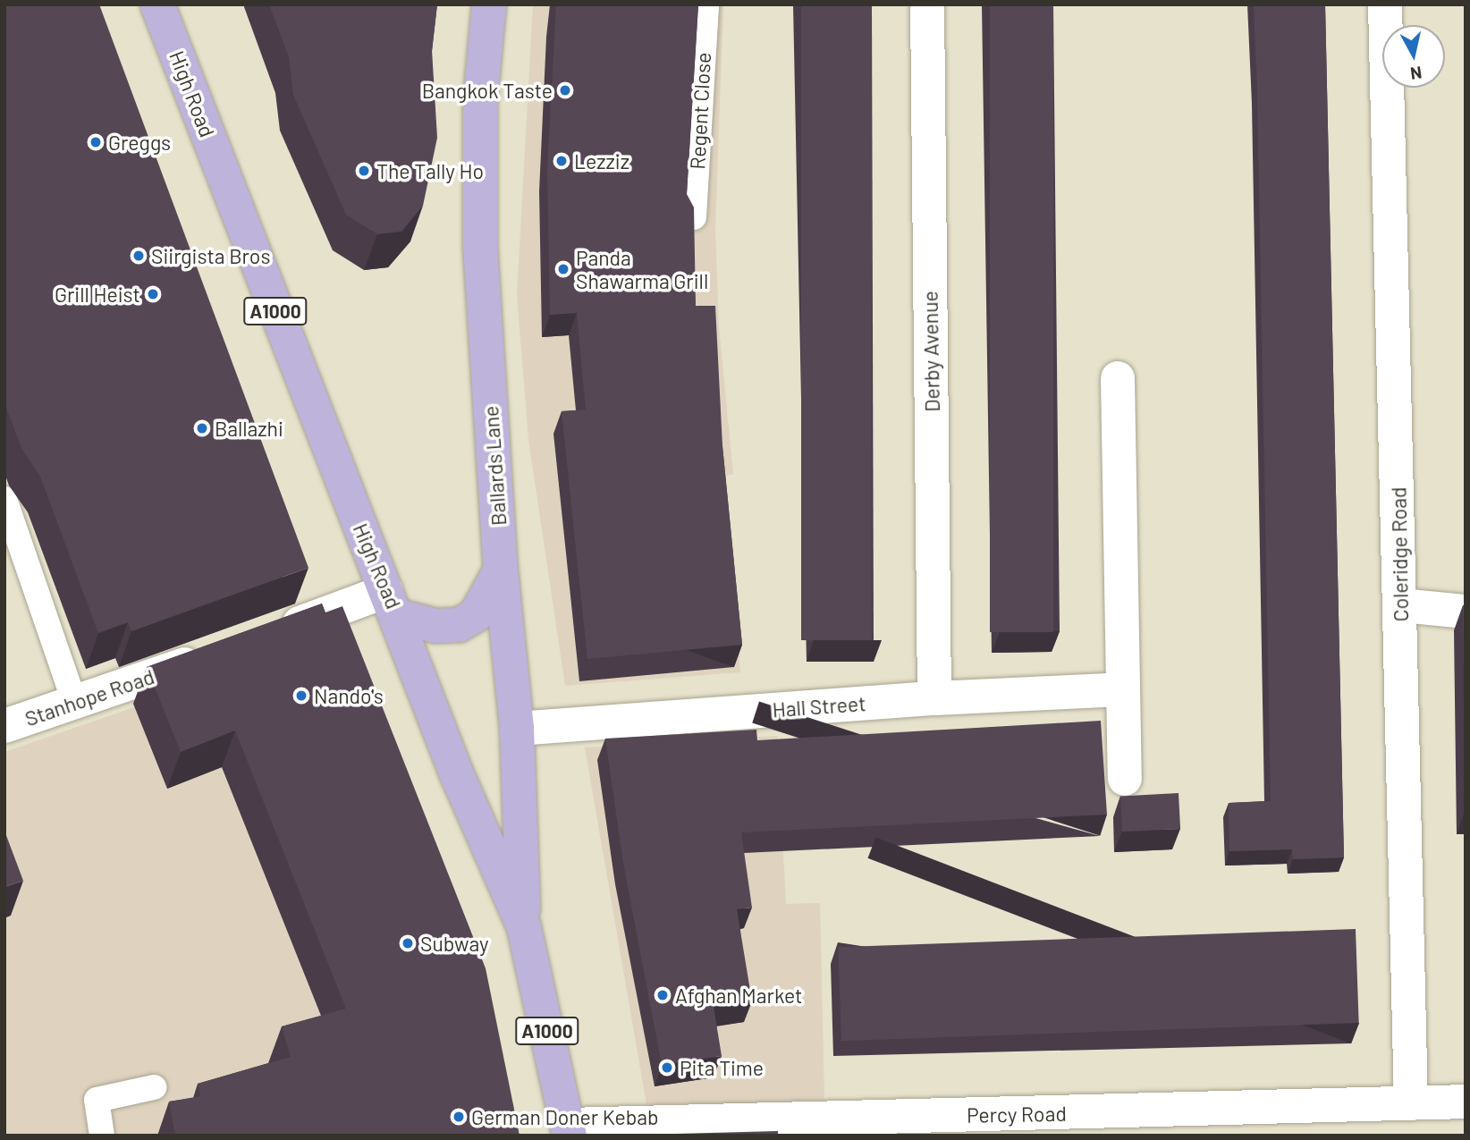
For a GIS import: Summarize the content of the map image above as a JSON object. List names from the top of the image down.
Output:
{
  "streets": {
    "main road": ["High Road", "A1000", "Ballards Lane"],
    "street": [
      "Derby Avenue",
      "Coleridge Road",
      "Stanhope Road",
      "Hall Street",
      "Percy Road"
    ],
    "lane": ["Regent Close"]
  },
  "crossings": [
    ["High Road", "Ballards Lane"],
    ["High Road", "Percy Road"],
    ["Derby Avenue", "Hall Street"],
    ["Ballards Lane", "Hall Street"],
    ["Coleridge Road", "Percy Road"]
  ],
  "places": [
    "Bangkok Taste",
    "Greggs",
    "Lezziz",
    "The Tally Ho",
    "Siirgista Bros",
    "Panda Shawarma Grill",
    "Grill Heist",
    "Ballazhi",
    "Nando's",
    "Subway",
    "Afghan Market",
    "Pita Time",
    "German Doner Kebab"
  ],
  "north": "bottom"
}
